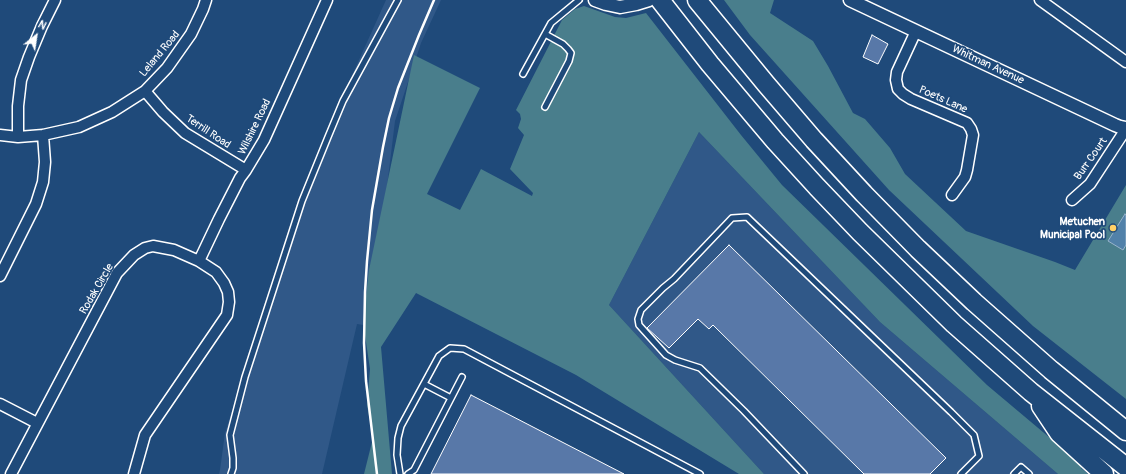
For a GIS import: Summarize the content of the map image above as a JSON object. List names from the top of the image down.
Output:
{
  "streets": {
    "street": [
      "Leland Road",
      "Whitman Avenue",
      "Poets Lane",
      "Wilshire Road",
      "Terrill Road",
      "Burr Court",
      "Rodak Circle"
    ]
  },
  "crossings": [
    ["Leland Road", "Terrill Road"],
    ["Whitman Avenue", "Poets Lane"],
    ["Whitman Avenue", "Burr Court"],
    ["Wilshire Road", "Terrill Road"],
    ["Wilshire Road", "Rodak Circle"]
  ],
  "places": ["Metuchen Municipal Pool"],
  "north": "top right"
}
